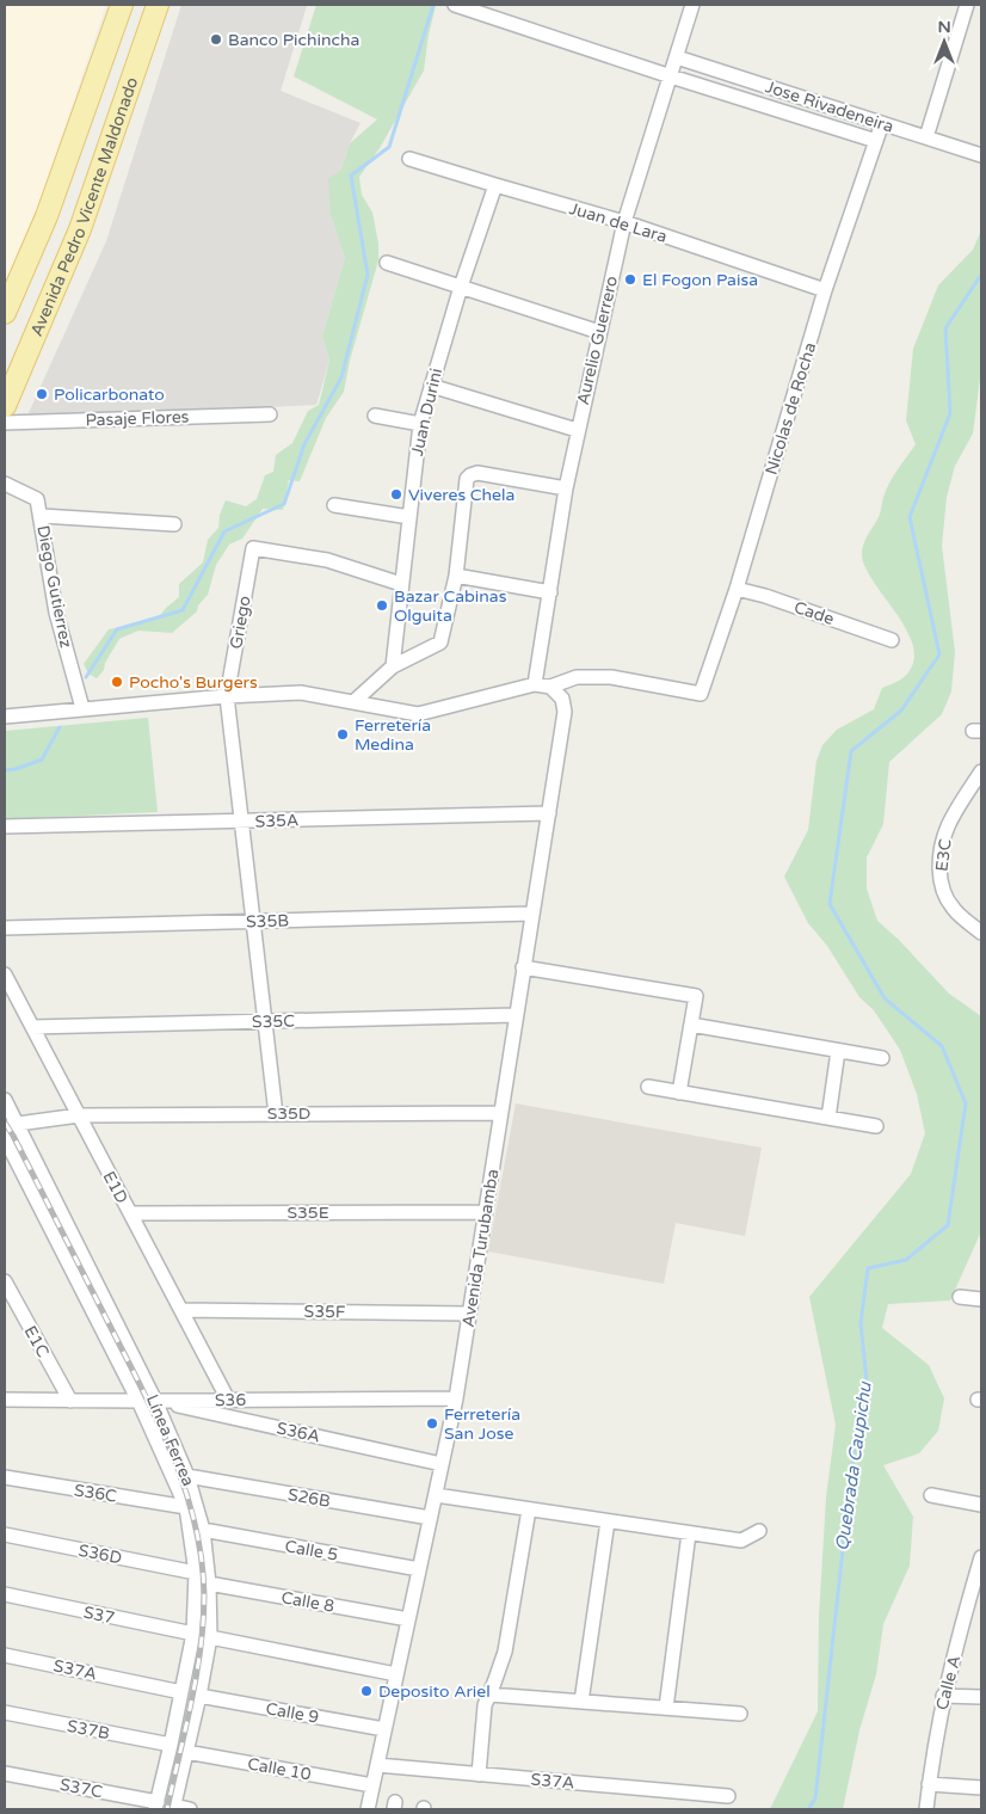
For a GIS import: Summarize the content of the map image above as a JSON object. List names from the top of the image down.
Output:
{
  "streets": {
    "main road": ["Avenida Pedro Vicente Maldonado"],
    "street": [
      "Jose Rivadeneira",
      "Juan de Lara",
      "Aurelio Guerrero",
      "Nicolas de Rocha",
      "Juan Durini",
      "Pasaje Flores",
      "Diego Gutierrez",
      "Cade",
      "Griego",
      "S35A",
      "E3C",
      "S35B",
      "S35C",
      "S35D",
      "E1D",
      "S35E",
      "Avenida Turubamba",
      "S35F",
      "E1C",
      "S36",
      "S36A",
      "Línea Ferrea",
      "S36C",
      "S26B",
      "Calle 5",
      "S36D",
      "Calle 8",
      "S37",
      "S37A",
      "Calle A",
      "Calle 9",
      "S37B",
      "Calle 10",
      "S37C"
    ]
  },
  "crossings": [
    ["Jose Rivadeneira", "Aurelio Guerrero"],
    ["Jose Rivadeneira", "Nicolas de Rocha"],
    ["Juan de Lara", "Aurelio Guerrero"],
    ["Juan de Lara", "Nicolas de Rocha"],
    ["Juan de Lara", "Juan Durini"],
    ["Nicolas de Rocha", "Cade"],
    ["Nicolas de Rocha", "Avenida Turubamba"],
    ["Juan Durini", "Griego"],
    ["Griego", "S35A"],
    ["Griego", "S35B"],
    ["Griego", "S35C"],
    ["Griego", "S35D"],
    ["S35A", "Avenida Turubamba"],
    ["S35B", "Avenida Turubamba"],
    ["S35C", "E1D"],
    ["S35C", "Avenida Turubamba"],
    ["S35D", "E1D"],
    ["S35D", "Avenida Turubamba"],
    ["S35D", "Línea Ferrea"],
    ["E1D", "S35E"],
    ["E1D", "S35F"],
    ["E1D", "S36"],
    ["S35E", "Avenida Turubamba"],
    ["Avenida Turubamba", "S35F"],
    ["Avenida Turubamba", "S36"],
    ["Avenida Turubamba", "S36A"],
    ["Avenida Turubamba", "S26B"],
    ["Avenida Turubamba", "Calle 5"],
    ["Avenida Turubamba", "Calle 8"],
    ["Avenida Turubamba", "S37A"],
    ["Avenida Turubamba", "Calle 9"],
    ["Avenida Turubamba", "Calle 10"],
    ["E1C", "S36"],
    ["S36", "S36A"],
    ["S36", "Línea Ferrea"],
    ["S36A", "Línea Ferrea"],
    ["Línea Ferrea", "S36C"],
    ["Línea Ferrea", "S26B"],
    ["Línea Ferrea", "Calle 5"],
    ["Línea Ferrea", "S36D"],
    ["Línea Ferrea", "Calle 8"],
    ["Línea Ferrea", "S37"],
    ["Línea Ferrea", "S37A"],
    ["Línea Ferrea", "Calle 9"],
    ["Línea Ferrea", "S37B"],
    ["Línea Ferrea", "Calle 10"],
    ["Línea Ferrea", "S37C"]
  ],
  "water": ["Quebrada Caupichu"],
  "places": [
    "Banco Pichincha",
    "El Fogon Paisa",
    "Policarbonato",
    "Viveres Chela",
    "Bazar Cabinas Olguita",
    "Pocho's Burgers",
    "Ferretería Medina",
    "Ferretería San Jose",
    "Deposito Ariel"
  ],
  "north": "top"
}
